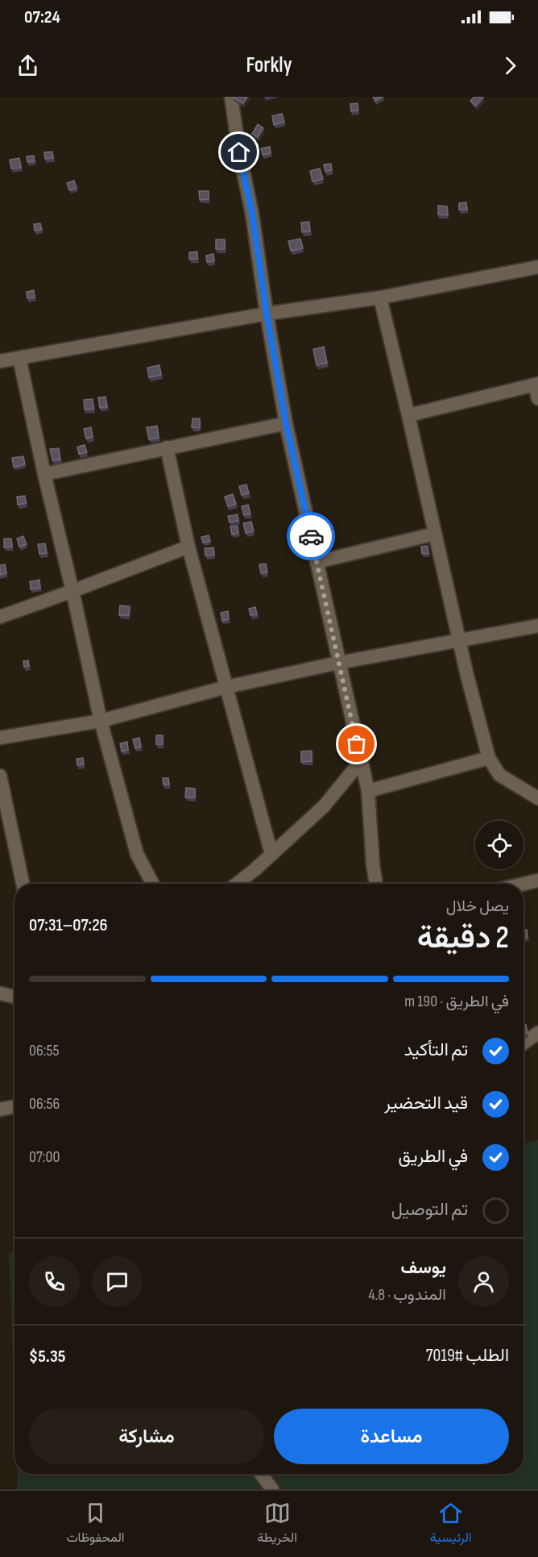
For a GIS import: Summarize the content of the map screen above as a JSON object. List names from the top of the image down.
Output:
{
  "page": {
    "status": "07:24",
    "header": "Forkly",
    "heading": ["2 دقيقة", "يصل خلال", "07:26–07:31"],
    "panel": [
      "يوسف",
      "المندوب · 4.8",
      "الطلب #7019",
      "$5.35"
    ],
    "bar": "في الطريق · 190 m",
    "list": [
      ["تم التأكيد", "06:55"],
      ["قيد التحضير", "06:56"],
      ["في الطريق", "07:00"],
      "تم التوصيل"
    ],
    "buttons": ["مساعدة", "مشاركة"],
    "tabs": ["الرئيسية", "الخريطة", "المحفوظات"]
  }
}
